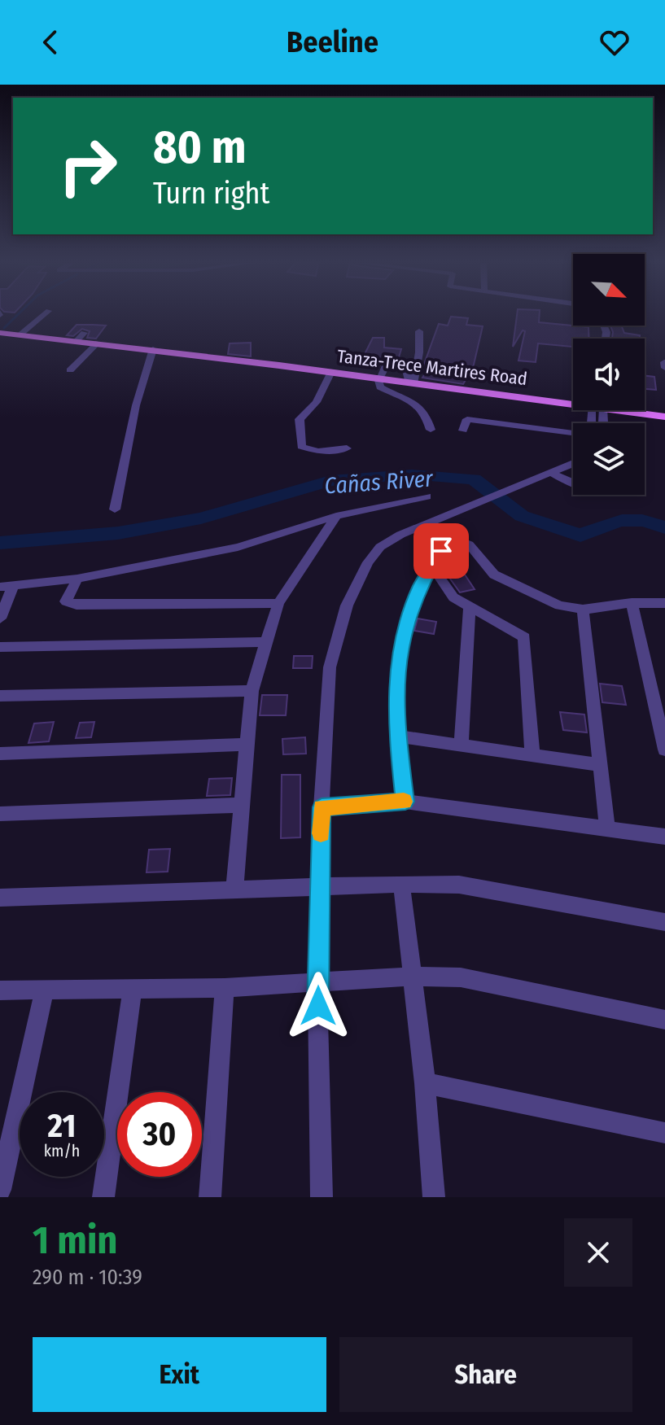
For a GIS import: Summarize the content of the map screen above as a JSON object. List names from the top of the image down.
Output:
{
  "streets": {
    "main road": ["Tanza-Trece Martires Road"]
  },
  "water": ["Cañas River"],
  "north": "bottom right",
  "page": {
    "header": "Beeline",
    "turn": ["80 m", "Turn right"],
    "speed": "21 km/h",
    "limit": "30",
    "heading": ["1 min", "290 m · 10:39"],
    "buttons": ["Exit", "Share"]
  }
}
